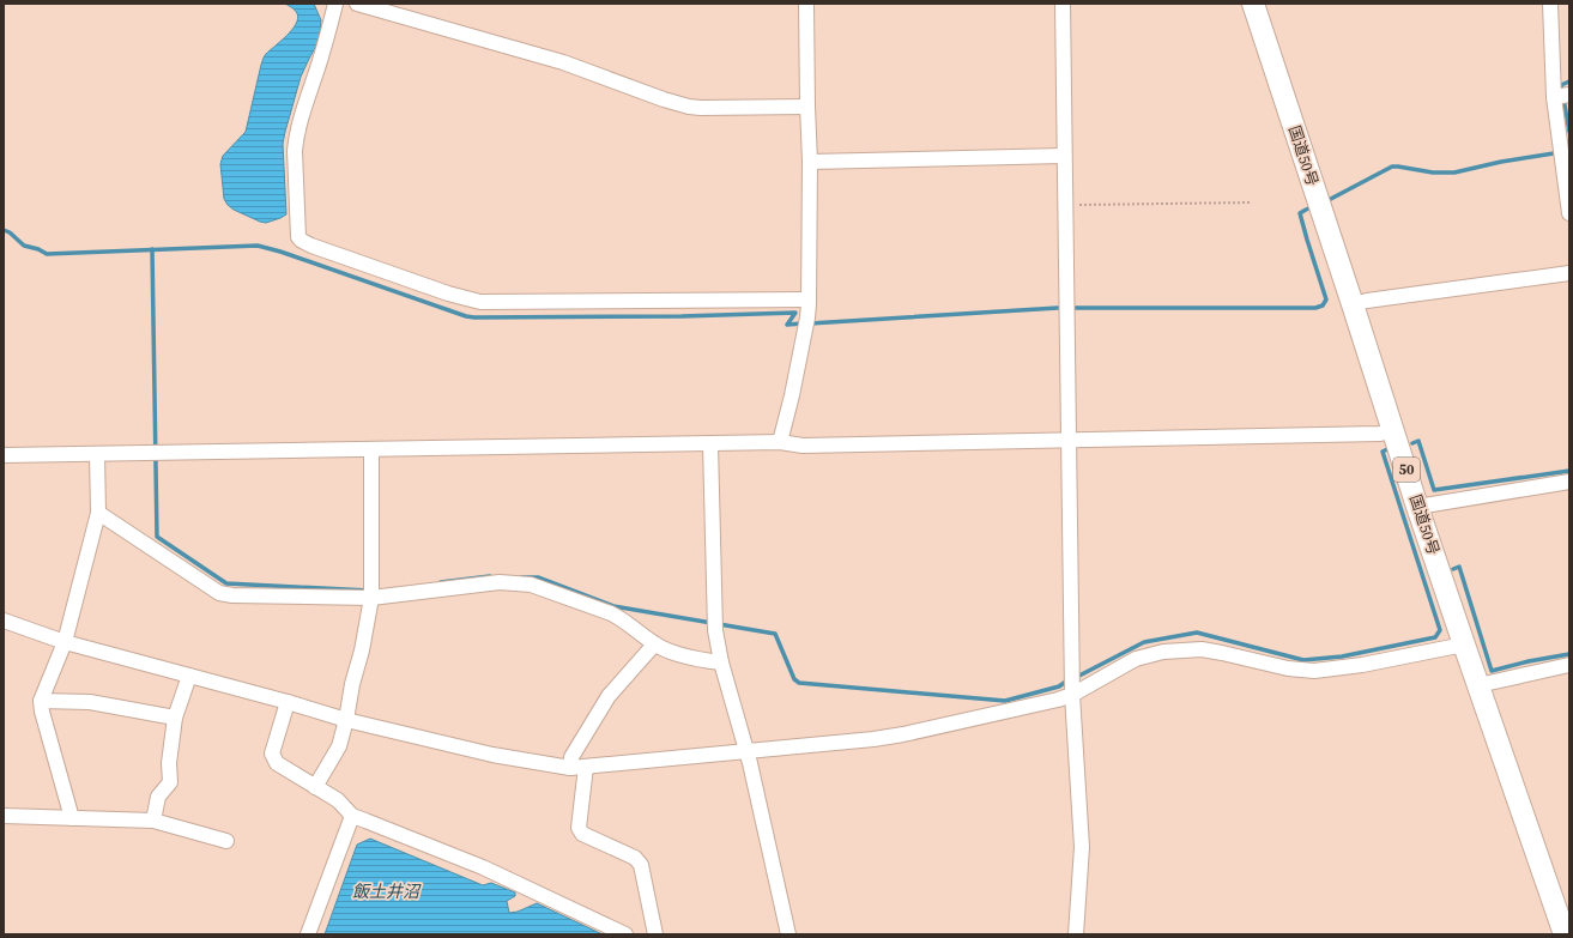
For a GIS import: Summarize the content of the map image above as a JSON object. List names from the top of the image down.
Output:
{
  "streets": {
    "highway": ["国道50号", "50"]
  },
  "water": ["飯土井沼"]
}
